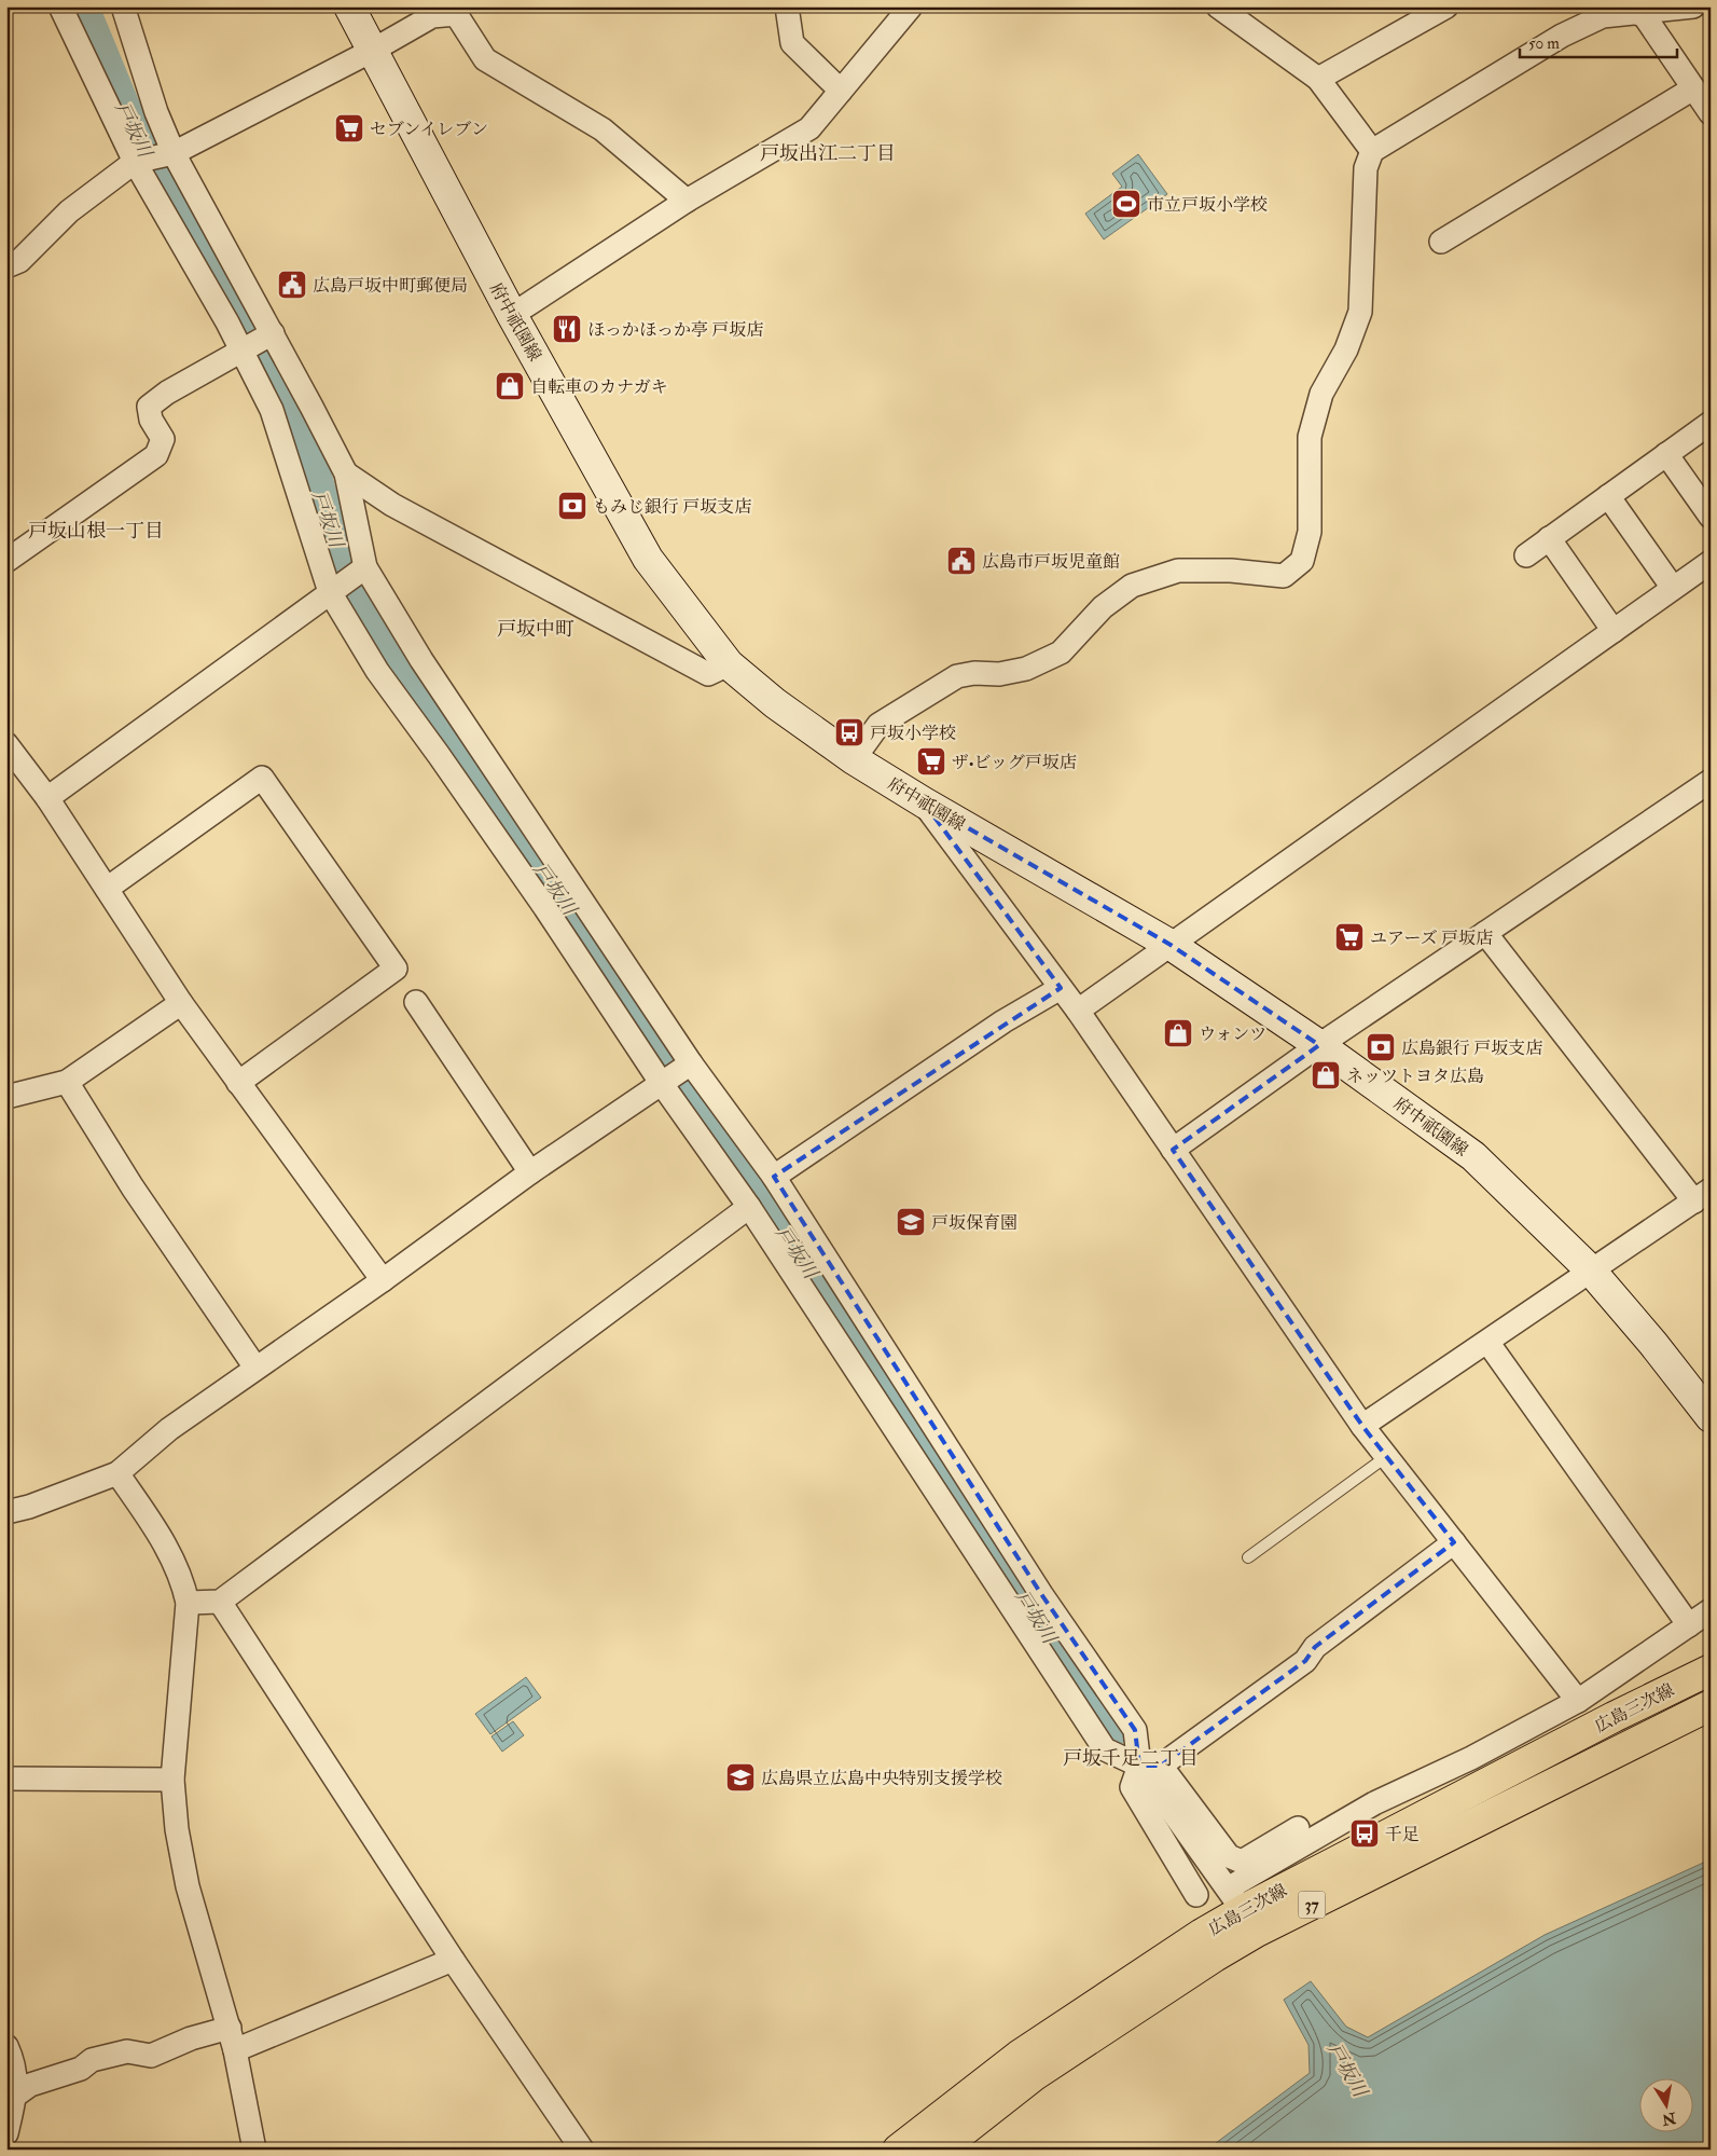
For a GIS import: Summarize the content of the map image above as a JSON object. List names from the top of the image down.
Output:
{
  "streets": {
    "main road": ["府中祇園線", "広島三次線", "37"]
  },
  "districts": [
    "戸坂出江二丁目",
    "戸坂山根一丁目",
    "戸坂中町",
    "戸坂千足二丁目"
  ],
  "water": ["戸坂川"],
  "places": {
    "supermarket": ["セブンイレブン", "ザ•ビッグ戸坂店", "ユアーズ 戸坂店"],
    "sports": ["市立戸坂小学校"],
    "public building": ["広島戸坂中町郵便局", "広島市戸坂児童館"],
    "restaurant": ["ほっかほっか亭 戸坂店"],
    "shop": ["自転車のカナガキ", "ウォンツ", "ネッツトヨタ広島"],
    "bank": ["もみじ銀行 戸坂支店", "広島銀行 戸坂支店"],
    "bus stop": ["戸坂小学校", "千足"],
    "school or university": ["戸坂保育園", "広島県立広島中央特別支援学校"]
  },
  "scale_bar": "50 m",
  "north": "bottom"
}
